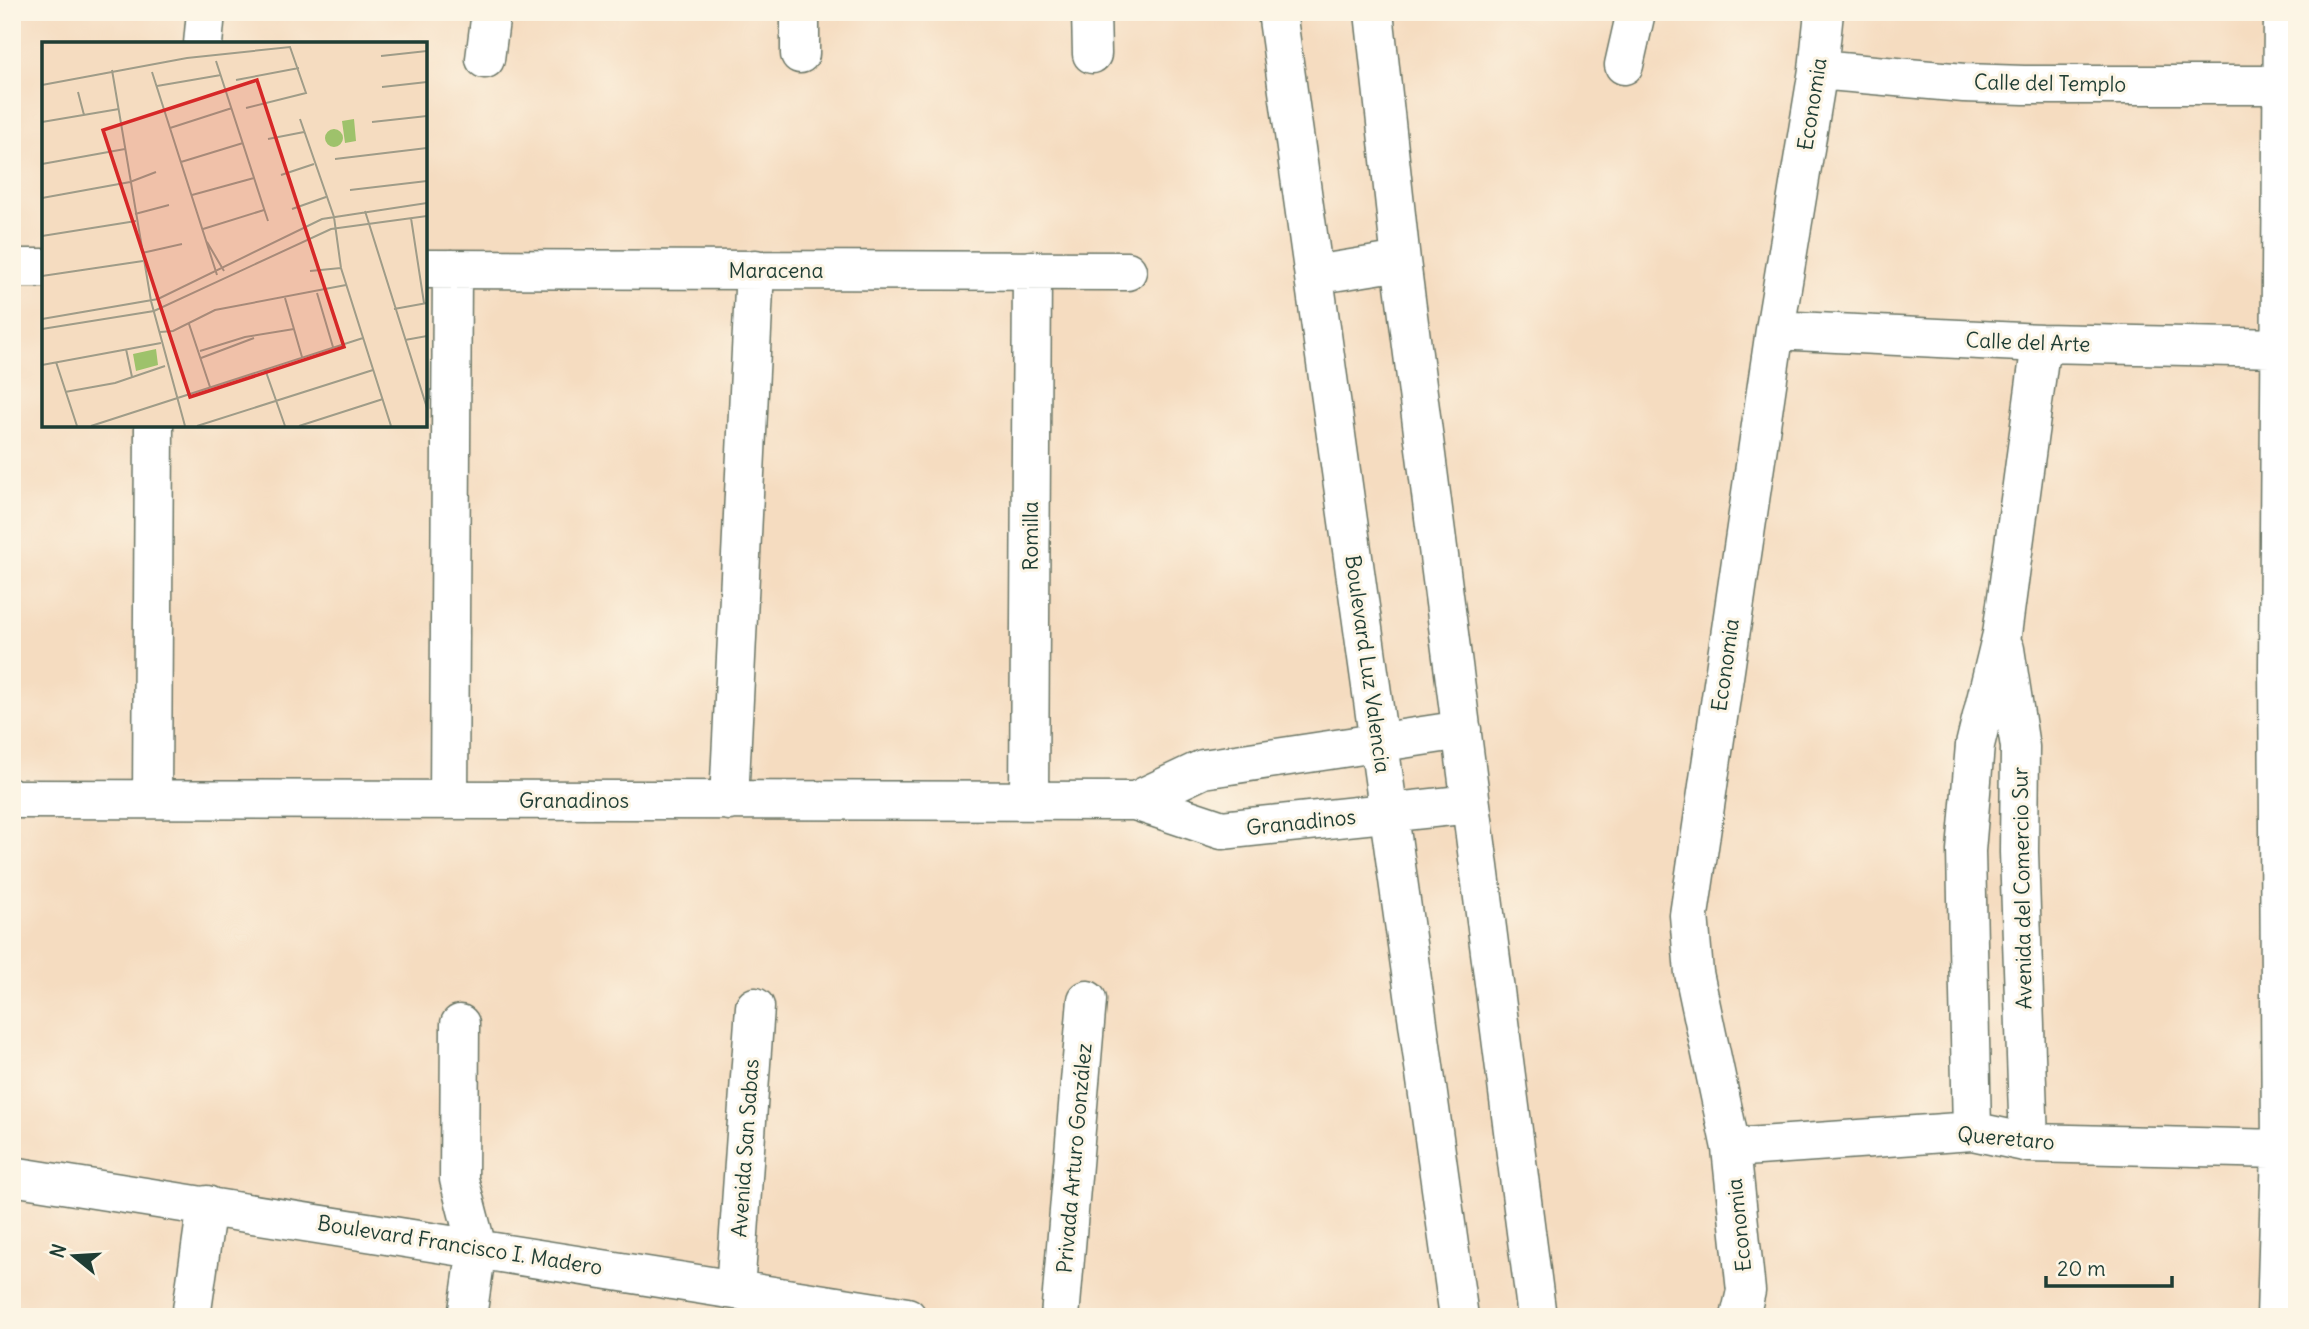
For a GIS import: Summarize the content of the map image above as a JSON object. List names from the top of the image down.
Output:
{
  "streets": {
    "street": [
      "Calle del Templo",
      "Economia",
      "Maracena",
      "Calle del Arte",
      "Romilla",
      "Boulevard Luz Valencia",
      "Granadinos",
      "Avenida del Comercio Sur",
      "Queretaro",
      "Avenida San Sabas",
      "Privada Arturo González",
      "Boulevard Francisco I. Madero"
    ]
  },
  "crossings": [
    ["Calle del Templo", "Economia"],
    ["Economia", "Calle del Arte"],
    ["Economia", "Queretaro"],
    ["Maracena", "Romilla"],
    ["Calle del Arte", "Avenida del Comercio Sur"],
    ["Romilla", "Granadinos"],
    ["Boulevard Luz Valencia", "Granadinos"],
    ["Avenida del Comercio Sur", "Queretaro"],
    ["Avenida San Sabas", "Boulevard Francisco I. Madero"]
  ],
  "scale_bar": "20 m",
  "north": "left"
}
